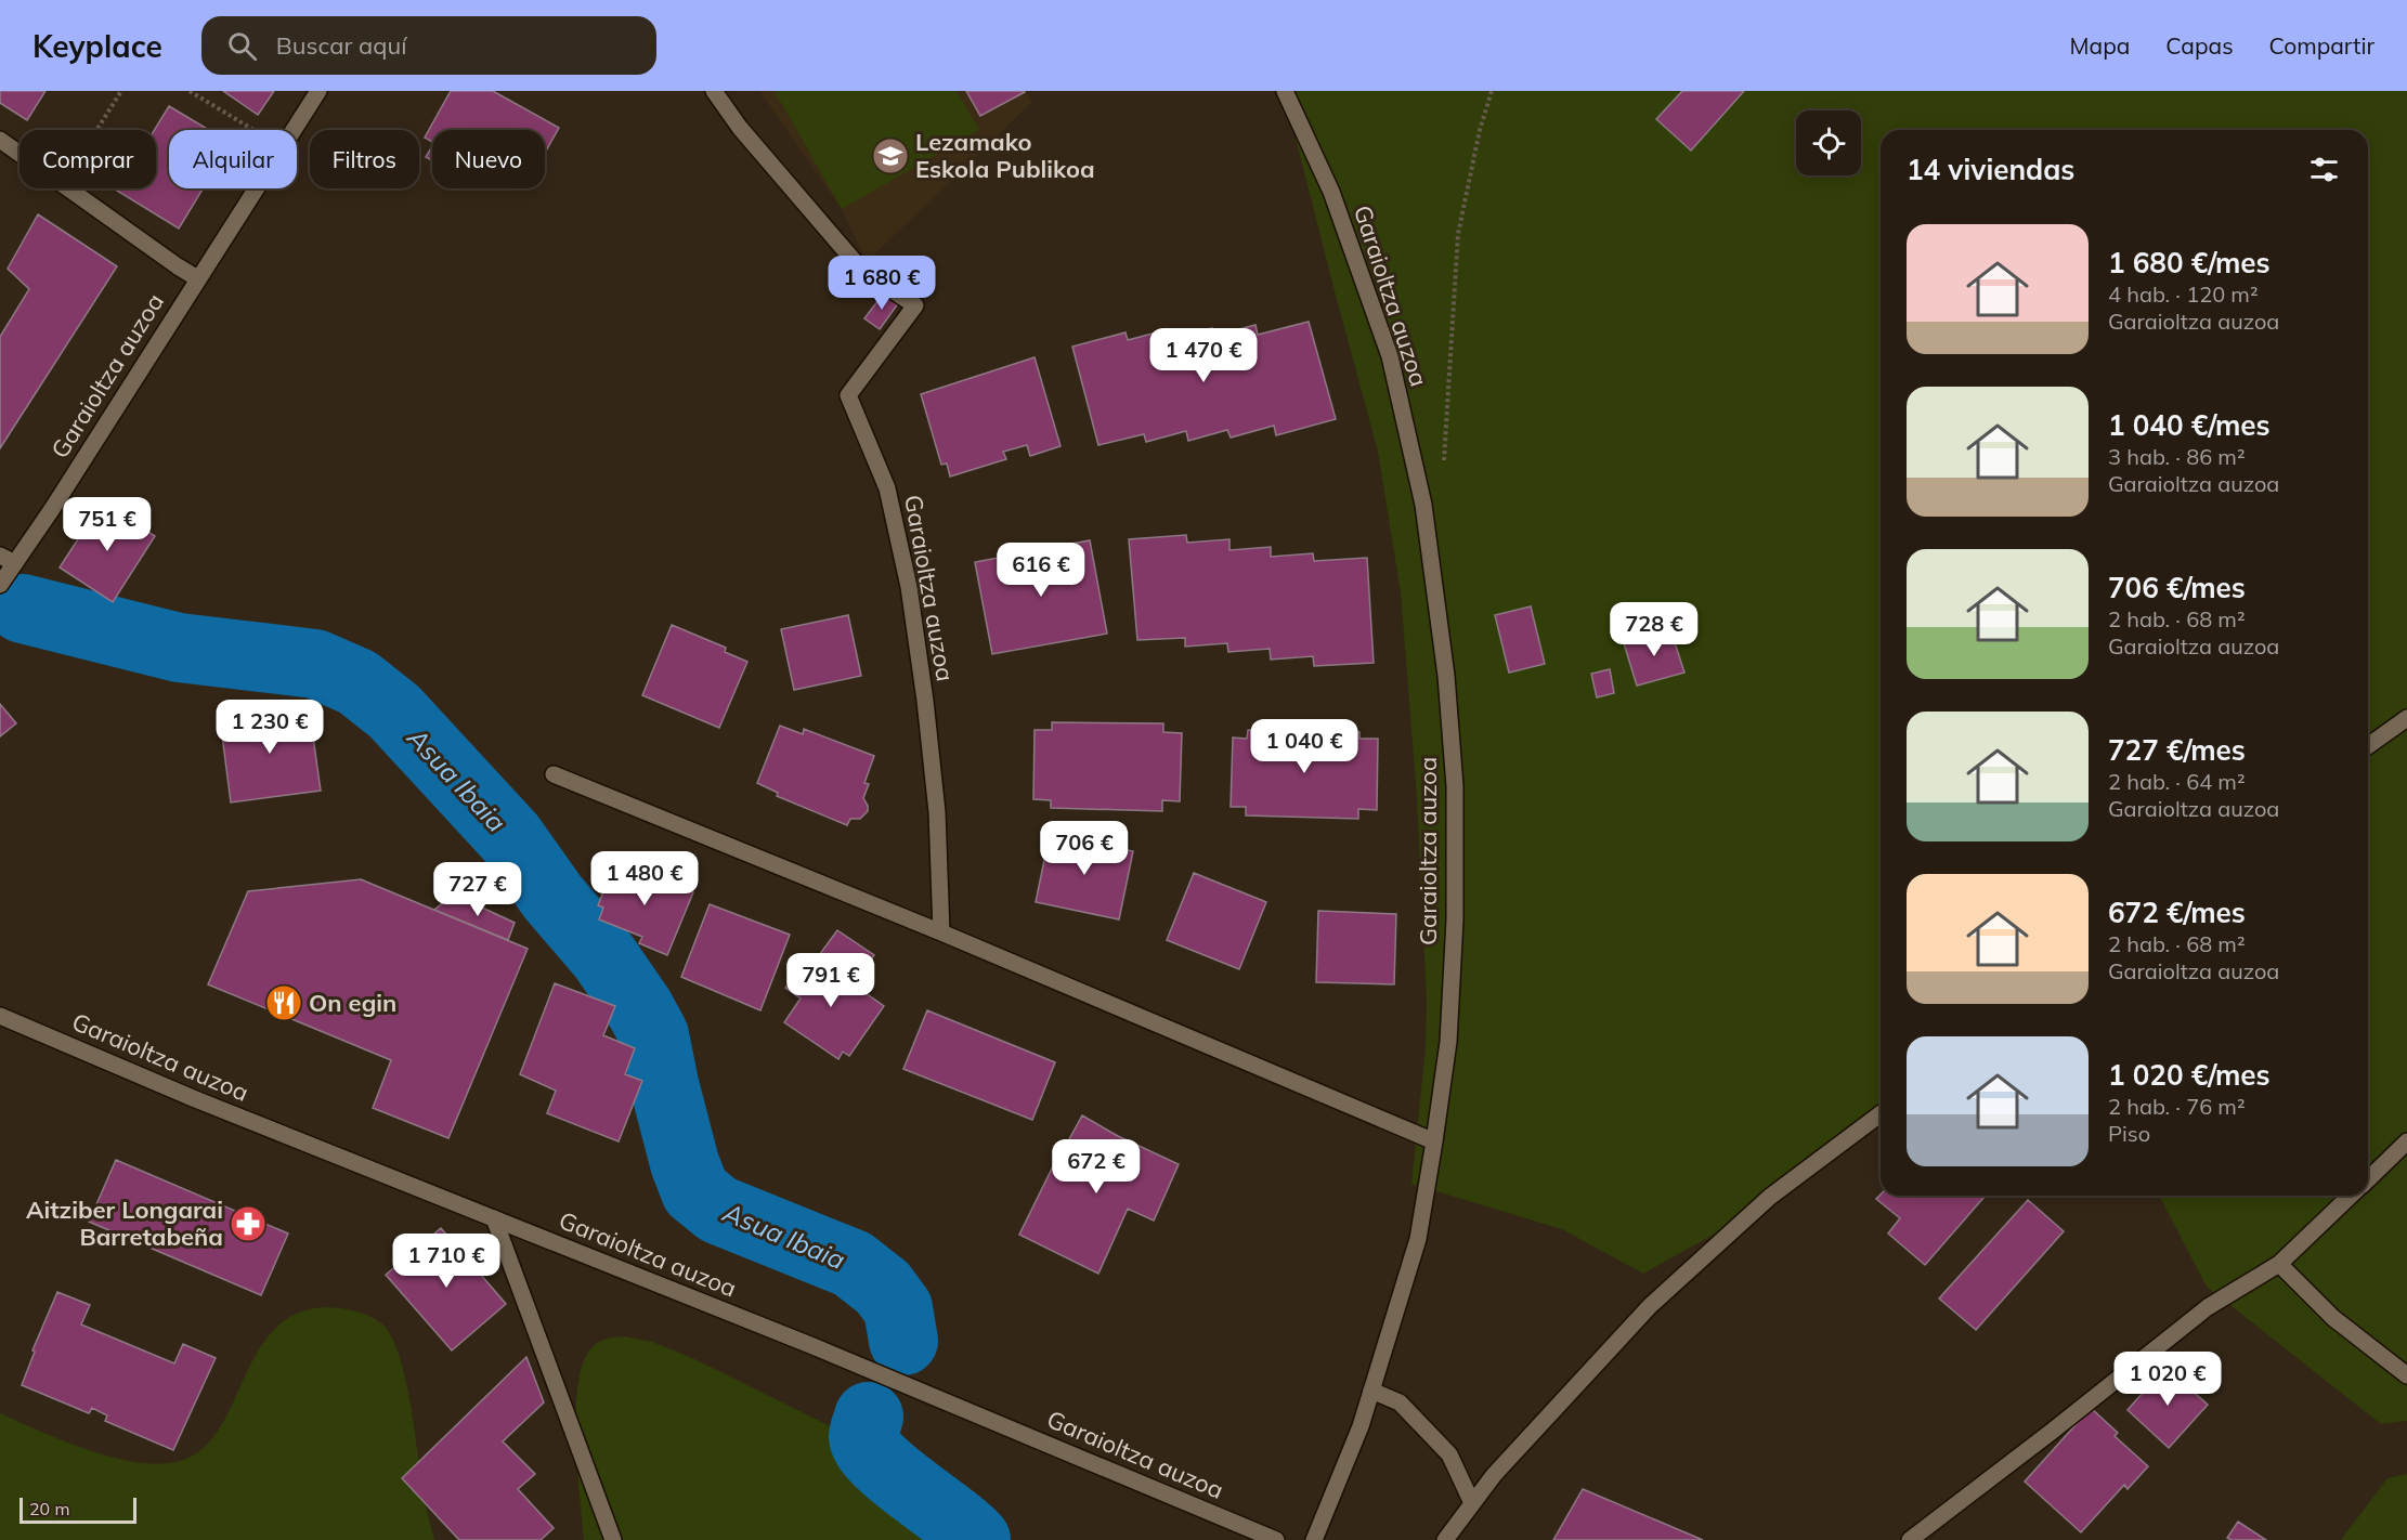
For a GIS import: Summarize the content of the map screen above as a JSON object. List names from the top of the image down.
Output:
{
  "streets": {
    "street": ["Garaioltza auzoa"]
  },
  "water": ["Asua Ibaia"],
  "places": {
    "school or university": ["Lezamako Eskola Publikoa"],
    "restaurant": ["On egin"],
    "pharmacy": ["Aitziber Longarai Barretabeña"]
  },
  "scale_bar": "20 m",
  "page": {
    "header": "Keyplace",
    "search": "Buscar aquí",
    "nav": ["Mapa", "Capas", "Compartir"],
    "chip": [
      "Comprar",
      "Alquilar",
      "Filtros",
      "Nuevo"
    ],
    "heading": "14 viviendas",
    "list": [
      {
        "name": "1 680 €/mes",
        "note": "4 hab. · 120 m² · Garaioltza auzoa"
      },
      {
        "name": "1 040 €/mes",
        "note": "3 hab. · 86 m² · Garaioltza auzoa"
      },
      {
        "name": "706 €/mes",
        "note": "2 hab. · 68 m² · Garaioltza auzoa"
      },
      {
        "name": "727 €/mes",
        "note": "2 hab. · 64 m² · Garaioltza auzoa"
      },
      {
        "name": "672 €/mes",
        "note": "2 hab. · 68 m² · Garaioltza auzoa"
      },
      {
        "name": "1 020 €/mes",
        "note": "2 hab. · 76 m² · Piso"
      }
    ],
    "price": [
      "1 680 €",
      "1 470 €",
      "751 €",
      "616 €",
      "728 €",
      "1 230 €",
      "1 040 €",
      "706 €",
      "1 480 €",
      "727 €",
      "791 €",
      "672 €",
      "1 710 €",
      "1 020 €"
    ],
    "scale": "20 m"
  }
}
